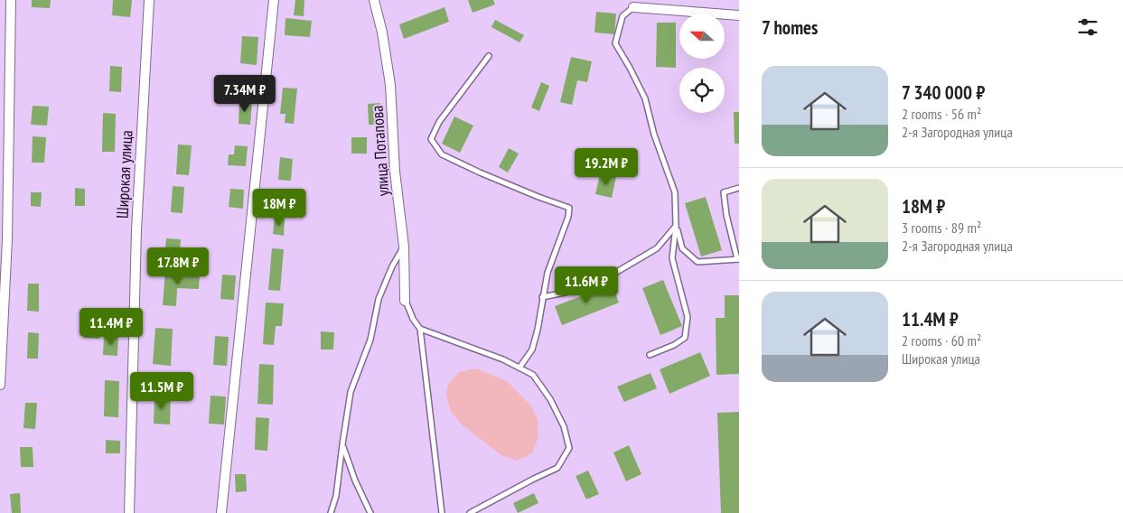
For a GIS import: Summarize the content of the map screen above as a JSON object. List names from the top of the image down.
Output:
{
  "streets": {
    "street": ["улица Потапова", "Широкая улица"]
  },
  "north": "left",
  "page": {
    "heading": "7 homes",
    "list": [
      {
        "name": "7 340 000 ₽",
        "note": "2 rooms · 56 m² · 2-я Загородная улица"
      },
      {
        "name": "18M ₽",
        "note": "3 rooms · 89 m² · 2-я Загородная улица"
      },
      {
        "name": "11.4M ₽",
        "note": "2 rooms · 60 m² · Широкая улица"
      }
    ],
    "price": [
      "7.34M ₽",
      "19.2M ₽",
      "18M ₽",
      "17.8M ₽",
      "11.6M ₽",
      "11.4M ₽",
      "11.5M ₽"
    ]
  }
}
